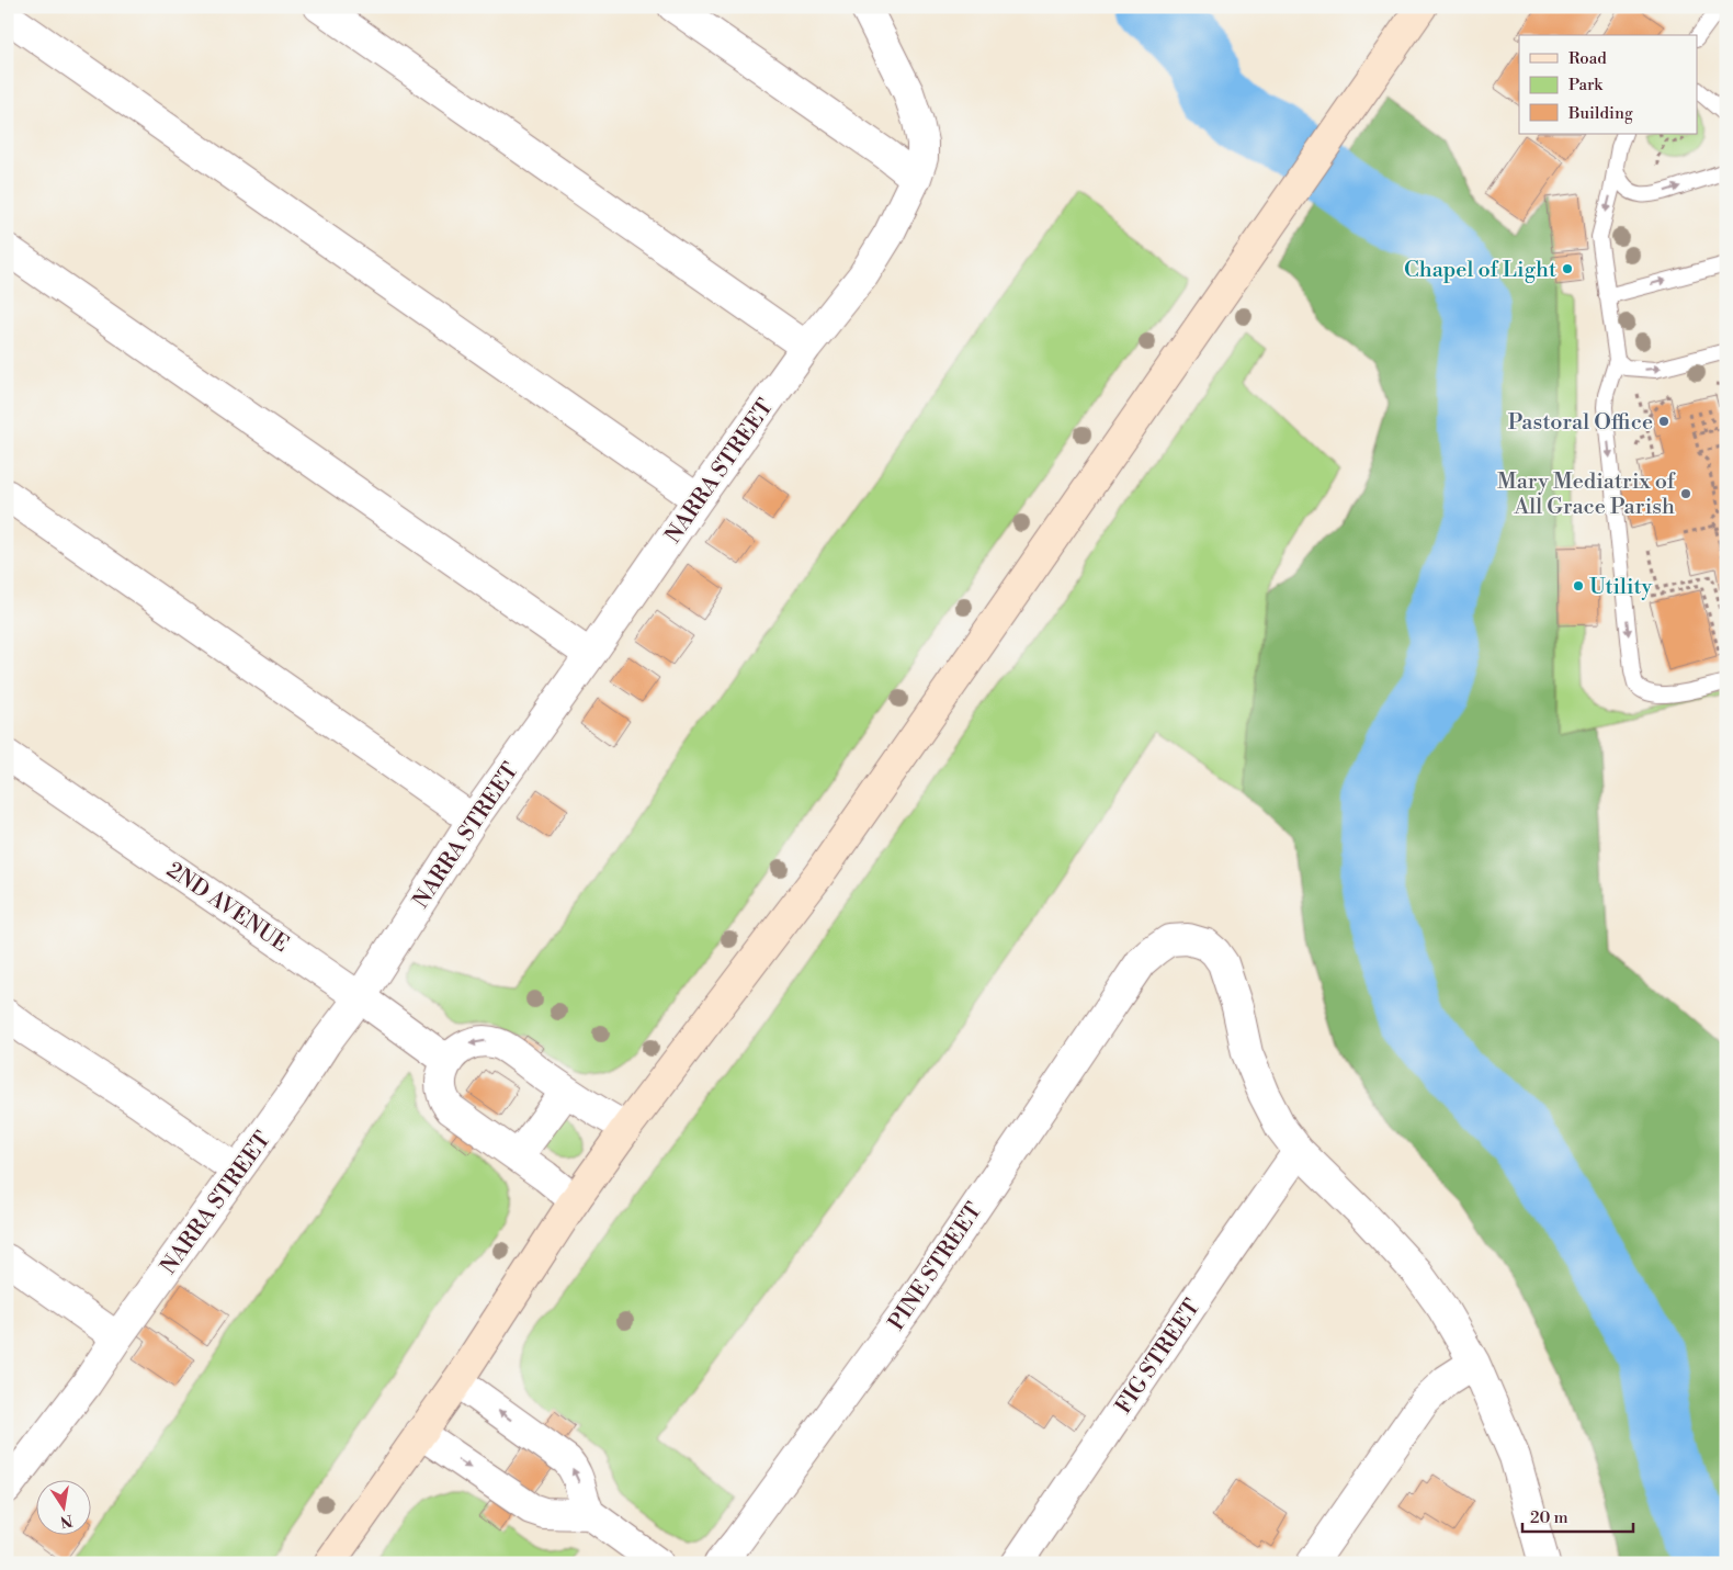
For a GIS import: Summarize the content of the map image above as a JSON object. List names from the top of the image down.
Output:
{
  "streets": {
    "street": [
      "NARRA STREET",
      "2ND AVENUE",
      "PINE STREET",
      "FIG STREET"
    ]
  },
  "crossings": [
    ["NARRA STREET", "2ND AVENUE"],
    ["PINE STREET", "FIG STREET"]
  ],
  "places": [
    "Chapel of Light",
    "Pastoral Office",
    "Mary Mediatrix of All Grace Parish",
    "Utility"
  ],
  "legend": ["Road", "Park", "Building"],
  "scale_bar": "20 m",
  "north": "bottom"
}
